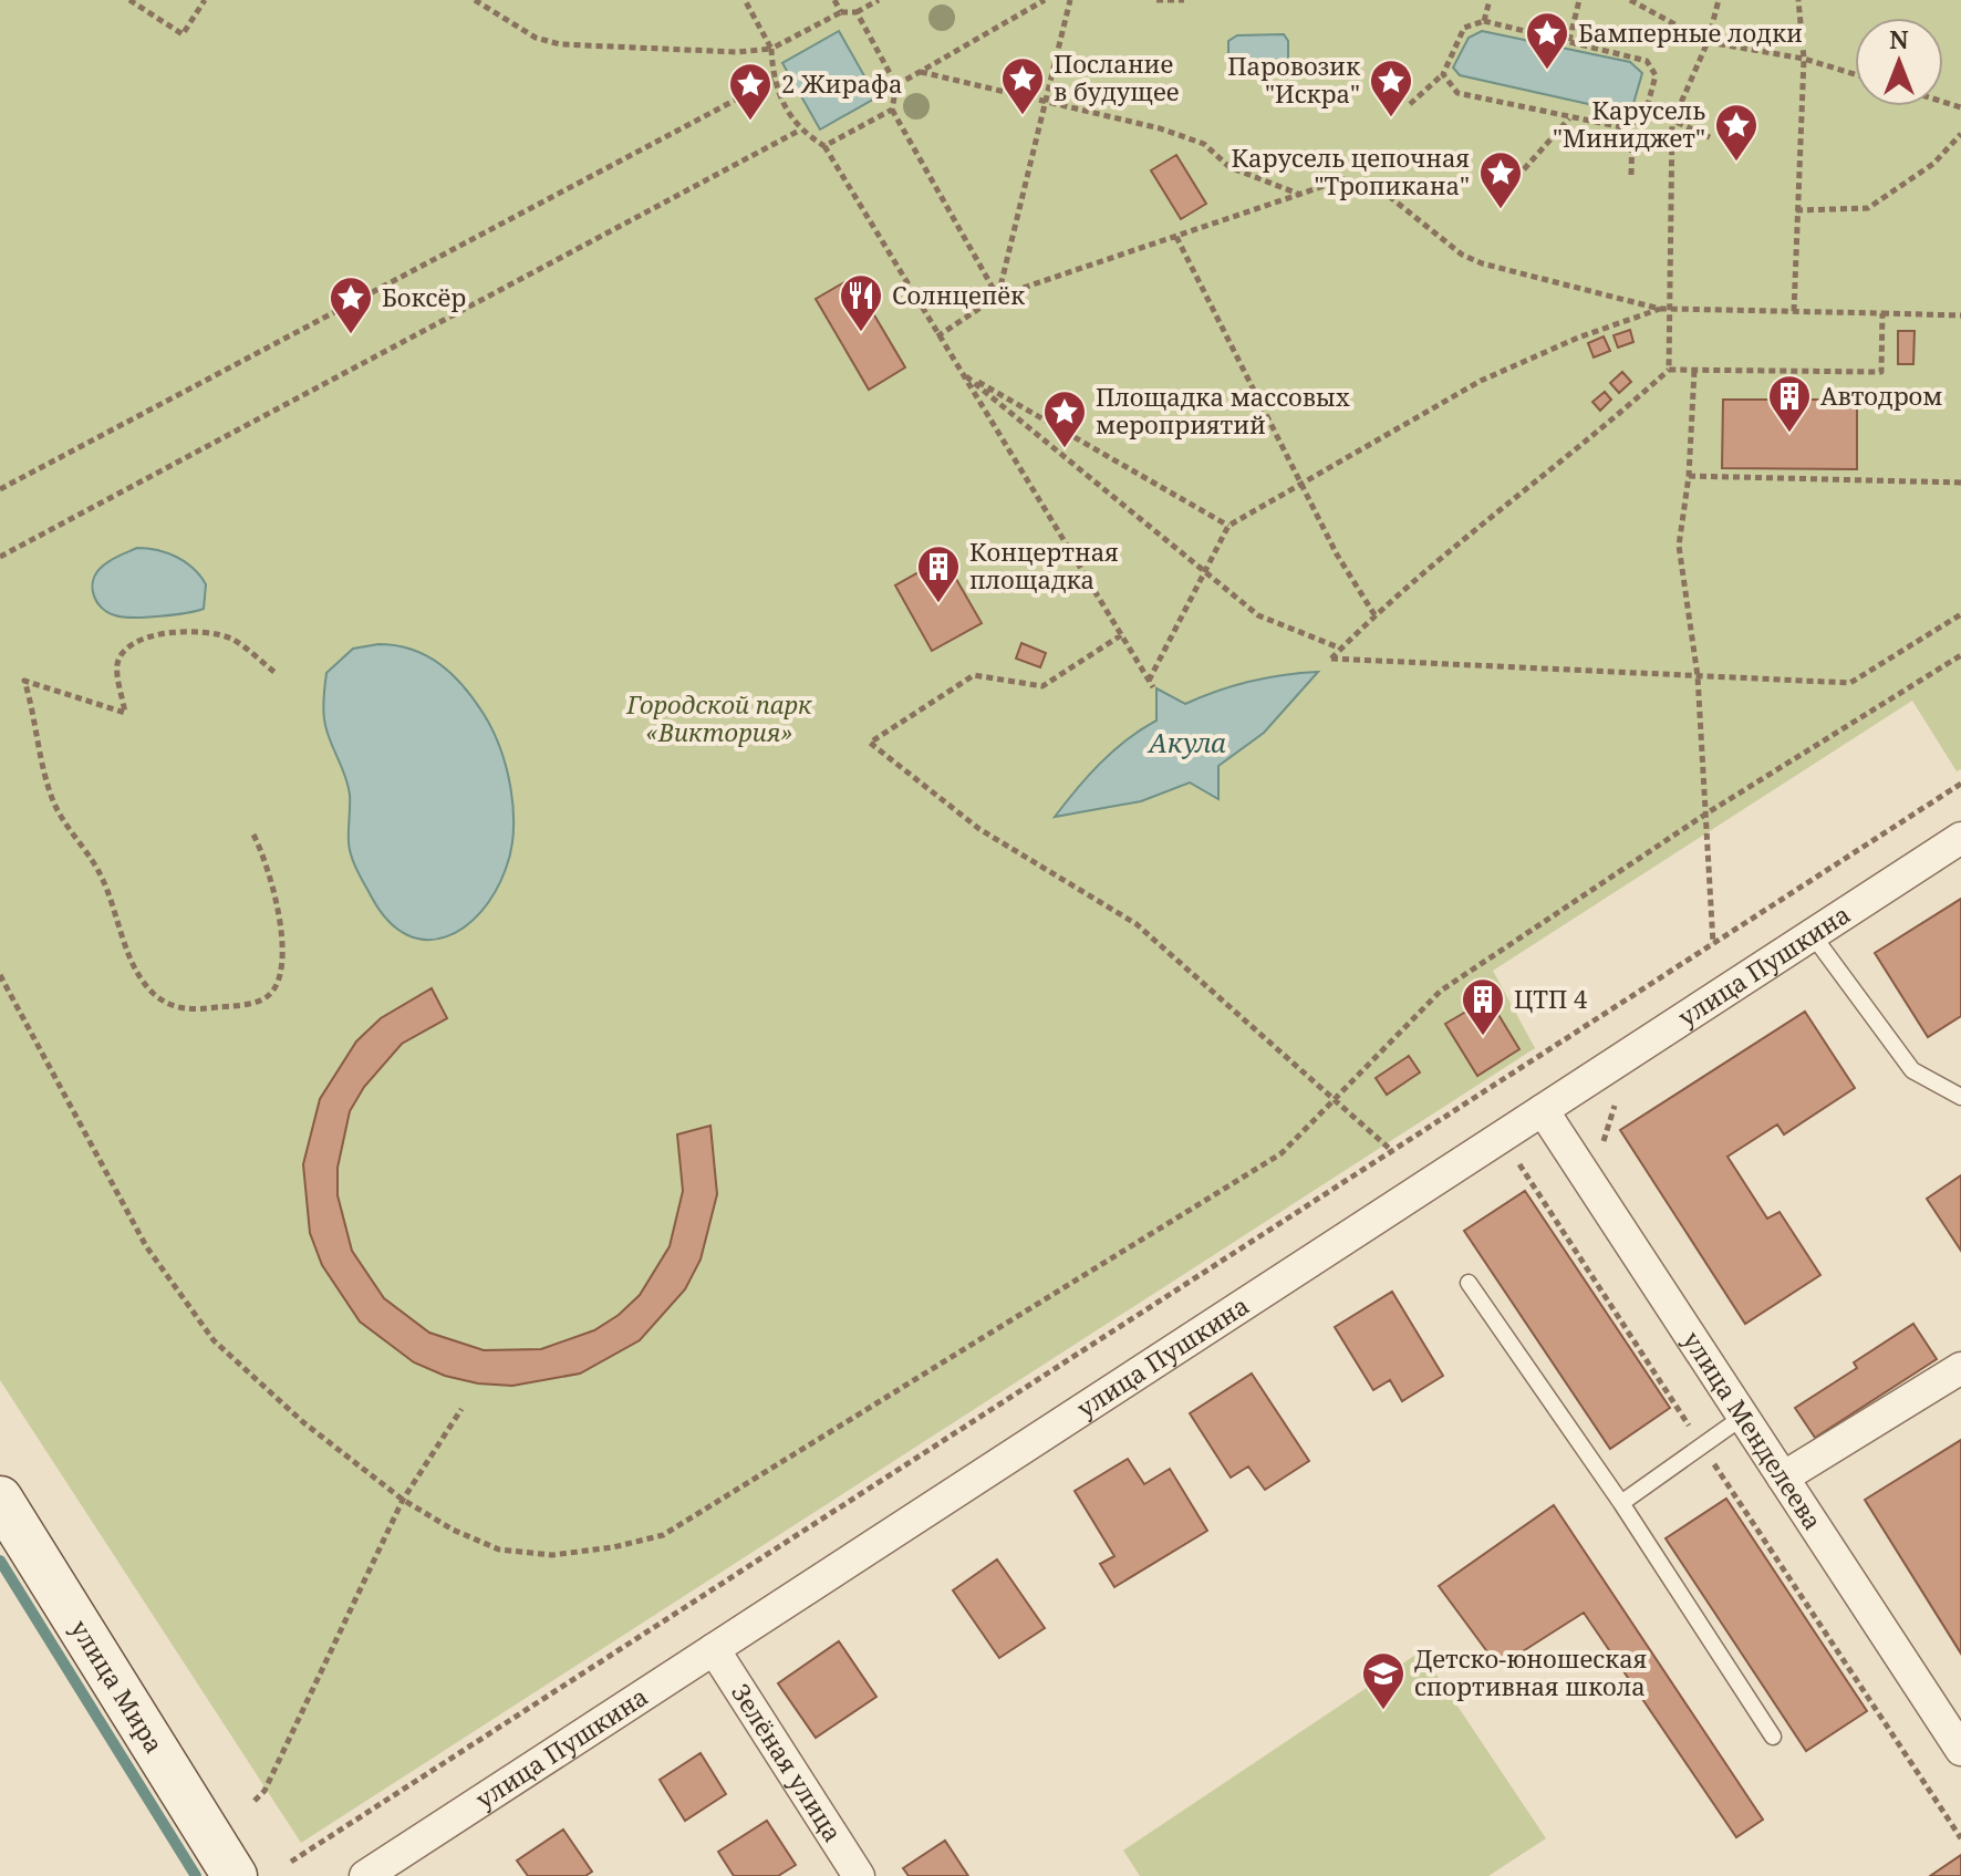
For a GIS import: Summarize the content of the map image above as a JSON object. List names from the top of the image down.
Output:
{
  "streets": {
    "main road": ["улица Мира"],
    "street": ["улица Пушкина", "улица Менделеева", "Зелёная улица"]
  },
  "crossings": [
    ["улица Пушкина", "улица Менделеева"],
    ["улица Пушкина", "Зелёная улица"]
  ],
  "water": ["Акула"],
  "parks": ["Городской парк «Виктория»"],
  "places": {
    "place": [
      "Бамперные лодки",
      "Послание в будущее",
      "Паровозик \"Искра\"",
      "2 Жирафа",
      "Карусель \"Миниджет\"",
      "Карусель цепочная \"Тропикана\"",
      "Боксёр",
      "Площадка массовых мероприятий"
    ],
    "restaurant": ["Солнцепёк"],
    "building": ["Автодром", "Концертная площадка", "ЦТП 4"],
    "school or university": ["Детско-юношеская спортивная школа"]
  },
  "north": "top"
}
